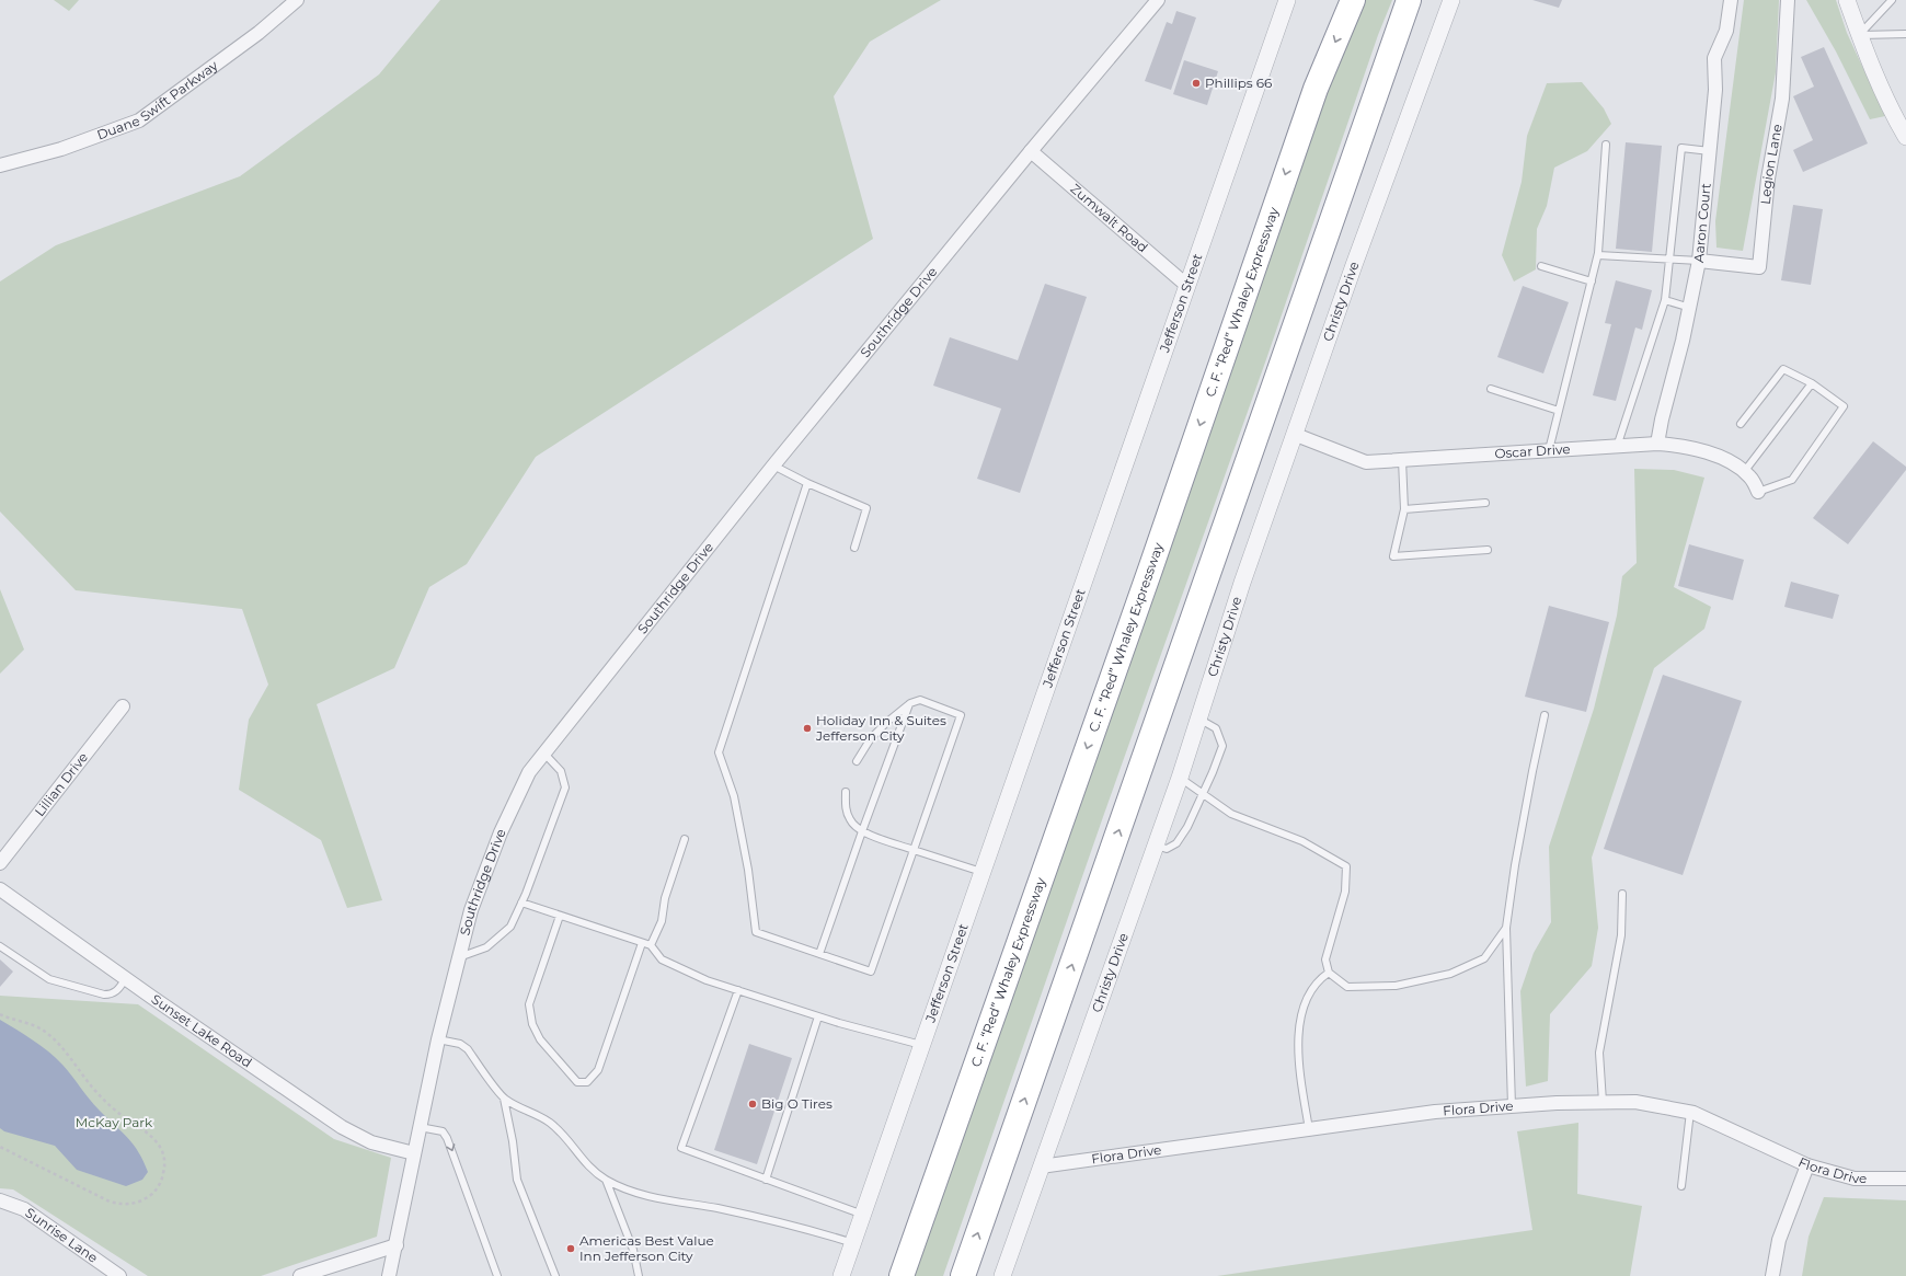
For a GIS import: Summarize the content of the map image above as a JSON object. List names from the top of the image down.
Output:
{
  "streets": {
    "highway": ["C. F. “Red” Whaley Expressway"],
    "street": [
      "Duane Swift Parkway",
      "Legion Lane",
      "Zumwalt Road",
      "Aaron Court",
      "Christy Drive",
      "Jefferson Street",
      "Southridge Drive",
      "Oscar Drive",
      "Lillian Drive",
      "Sunset Lake Road",
      "Flora Drive",
      "Sunrise Lane"
    ]
  },
  "crossings": [
    ["Legion Lane", "Aaron Court"],
    ["Zumwalt Road", "Jefferson Street"],
    ["Zumwalt Road", "Southridge Drive"],
    ["Aaron Court", "Oscar Drive"],
    ["Christy Drive", "Oscar Drive"],
    ["Christy Drive", "Flora Drive"],
    ["Southridge Drive", "Sunset Lake Road"]
  ],
  "parks": ["McKay Park"],
  "places": [
    "Phillips 66",
    "Holiday Inn & Suites Jefferson City",
    "Big O Tires",
    "Americas Best Value Inn Jefferson City"
  ]
}
